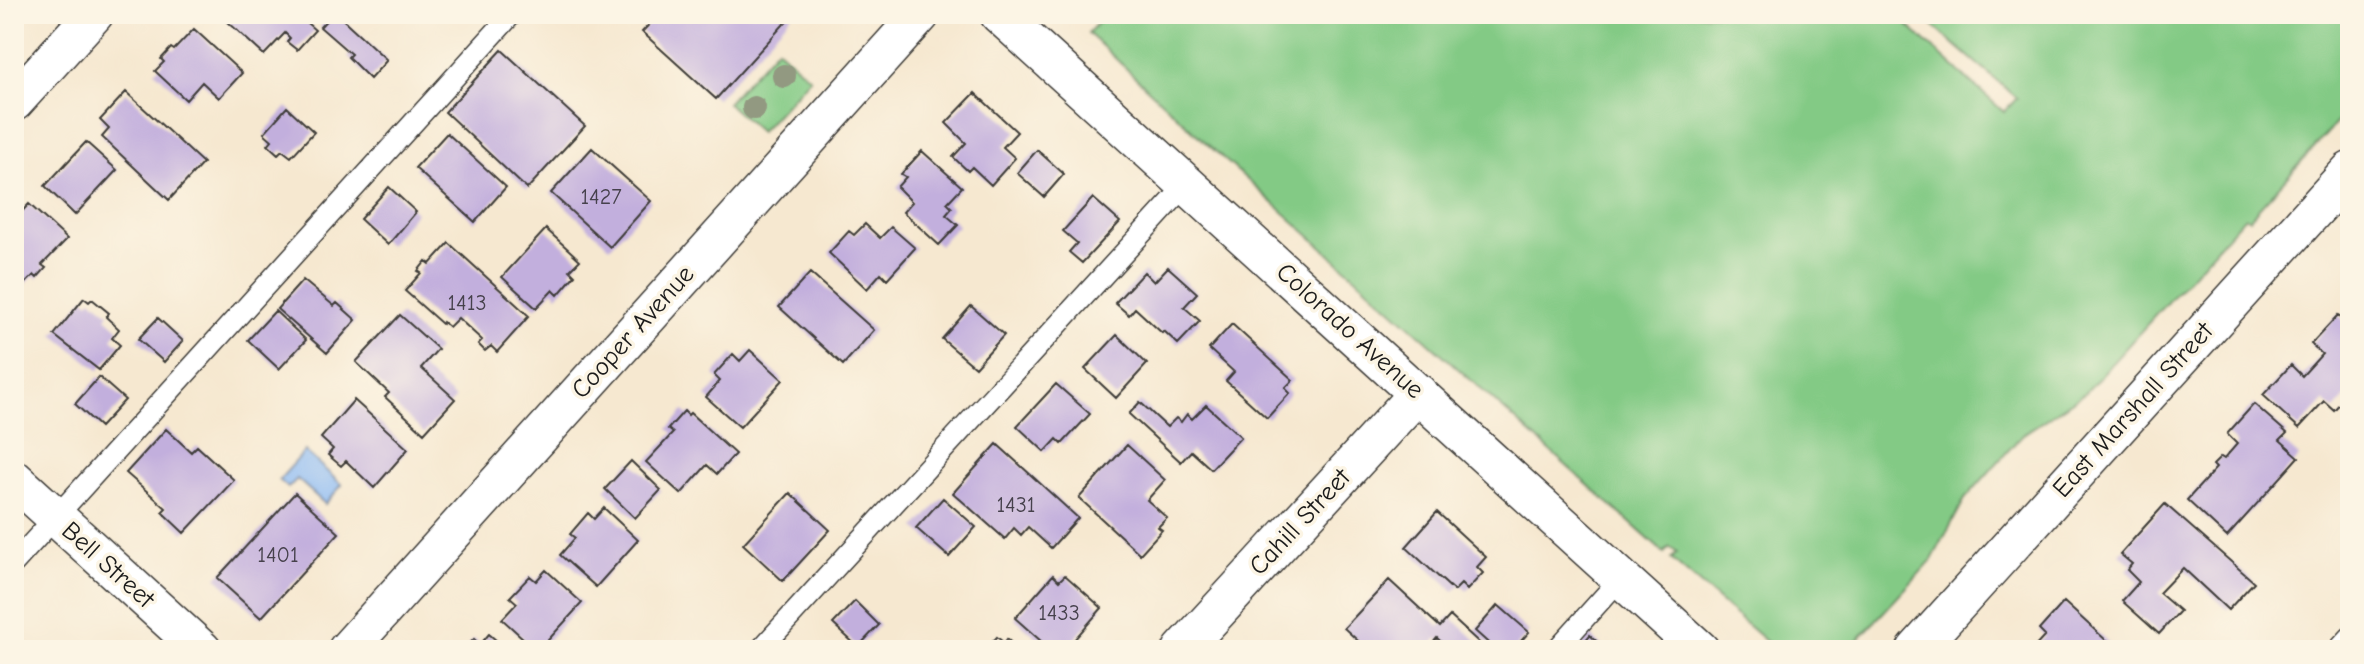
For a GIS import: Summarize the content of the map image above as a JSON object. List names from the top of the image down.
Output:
{
  "streets": {
    "street": [
      "Colorado Avenue",
      "Cooper Avenue",
      "East Marshall Street",
      "Cahill Street",
      "Bell Street"
    ]
  },
  "crossings": [
    ["Colorado Avenue", "Cahill Street"]
  ],
  "house_numbers": [
    "1427",
    "1413",
    "1431",
    "1401",
    "1433"
  ]
}
